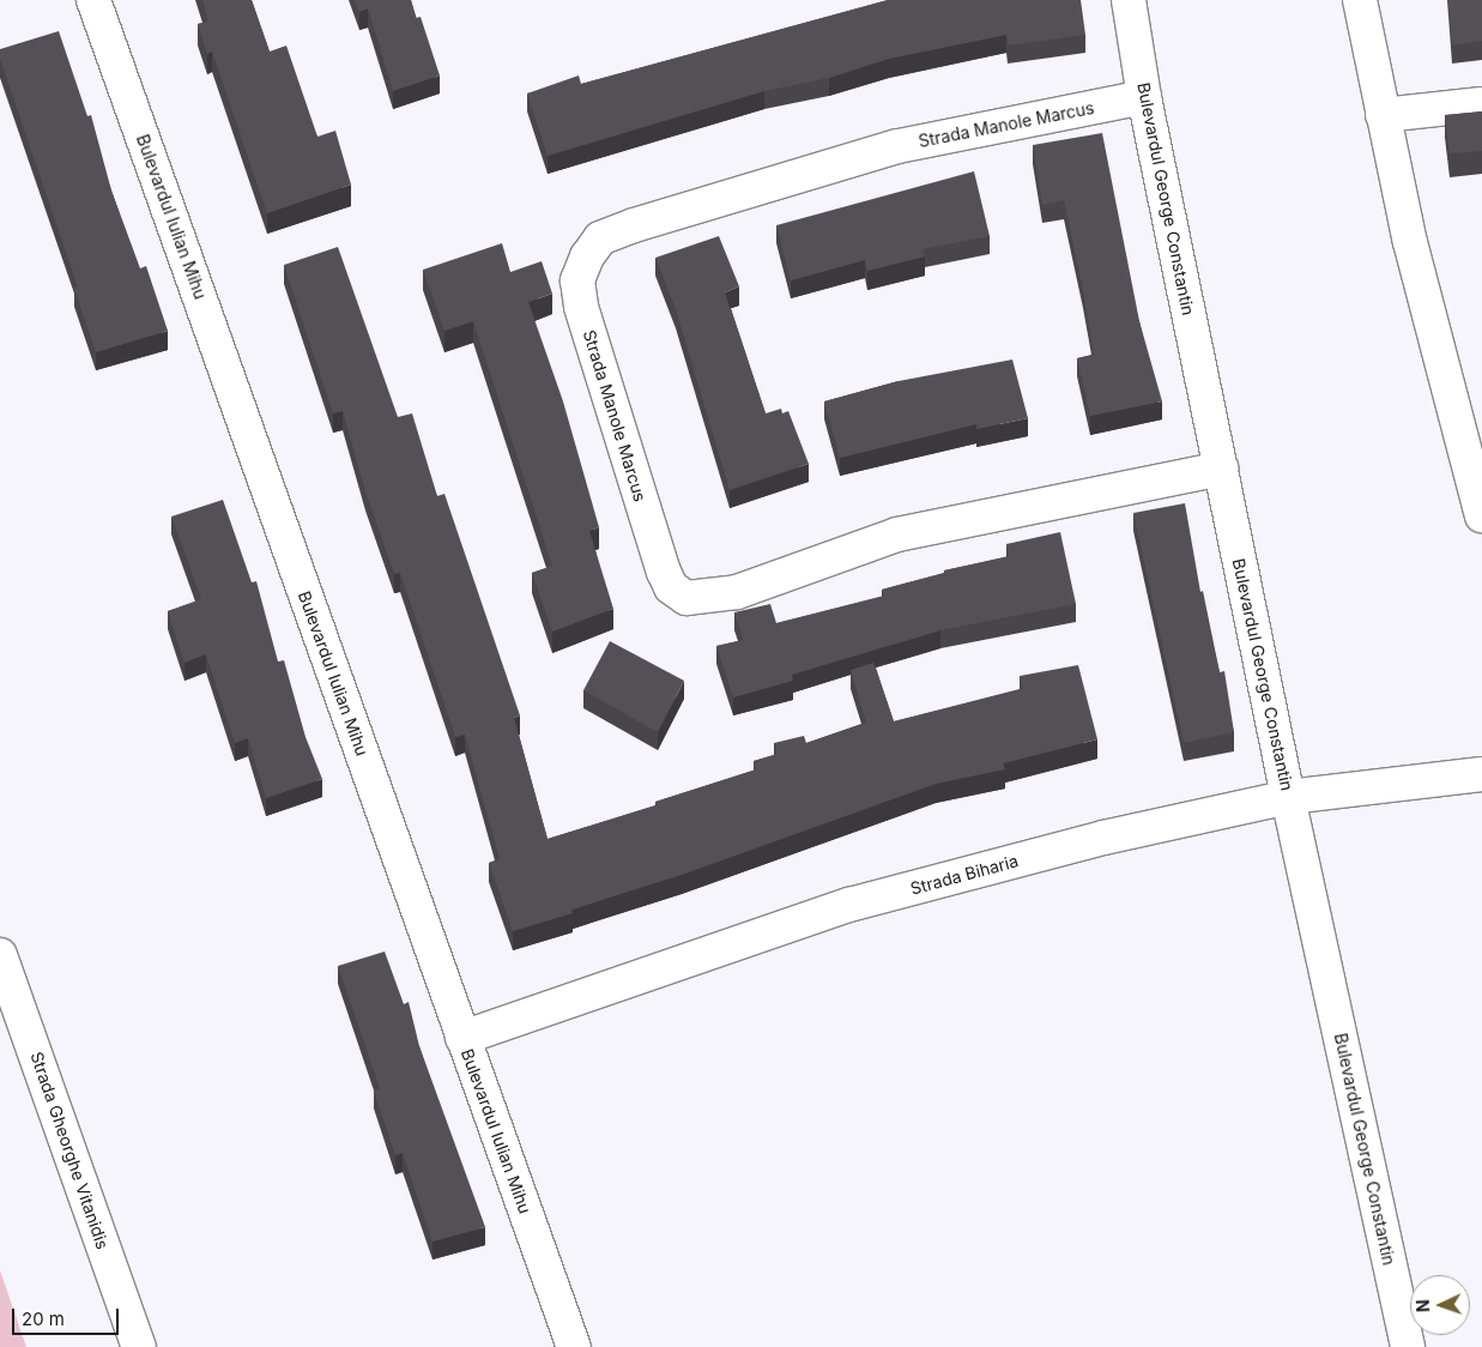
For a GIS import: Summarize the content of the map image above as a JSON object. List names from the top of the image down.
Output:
{
  "streets": {
    "street": [
      "Strada Manole Marcus",
      "Bulevardul George Constantin",
      "Bulevardul Iulian Mihu",
      "Strada Biharia",
      "Strada Gheorghe Vitanidis"
    ]
  },
  "crossings": [
    ["Strada Manole Marcus", "Bulevardul George Constantin"],
    ["Bulevardul George Constantin", "Strada Biharia"],
    ["Bulevardul Iulian Mihu", "Strada Biharia"]
  ],
  "scale_bar": "20 m",
  "north": "left"
}
